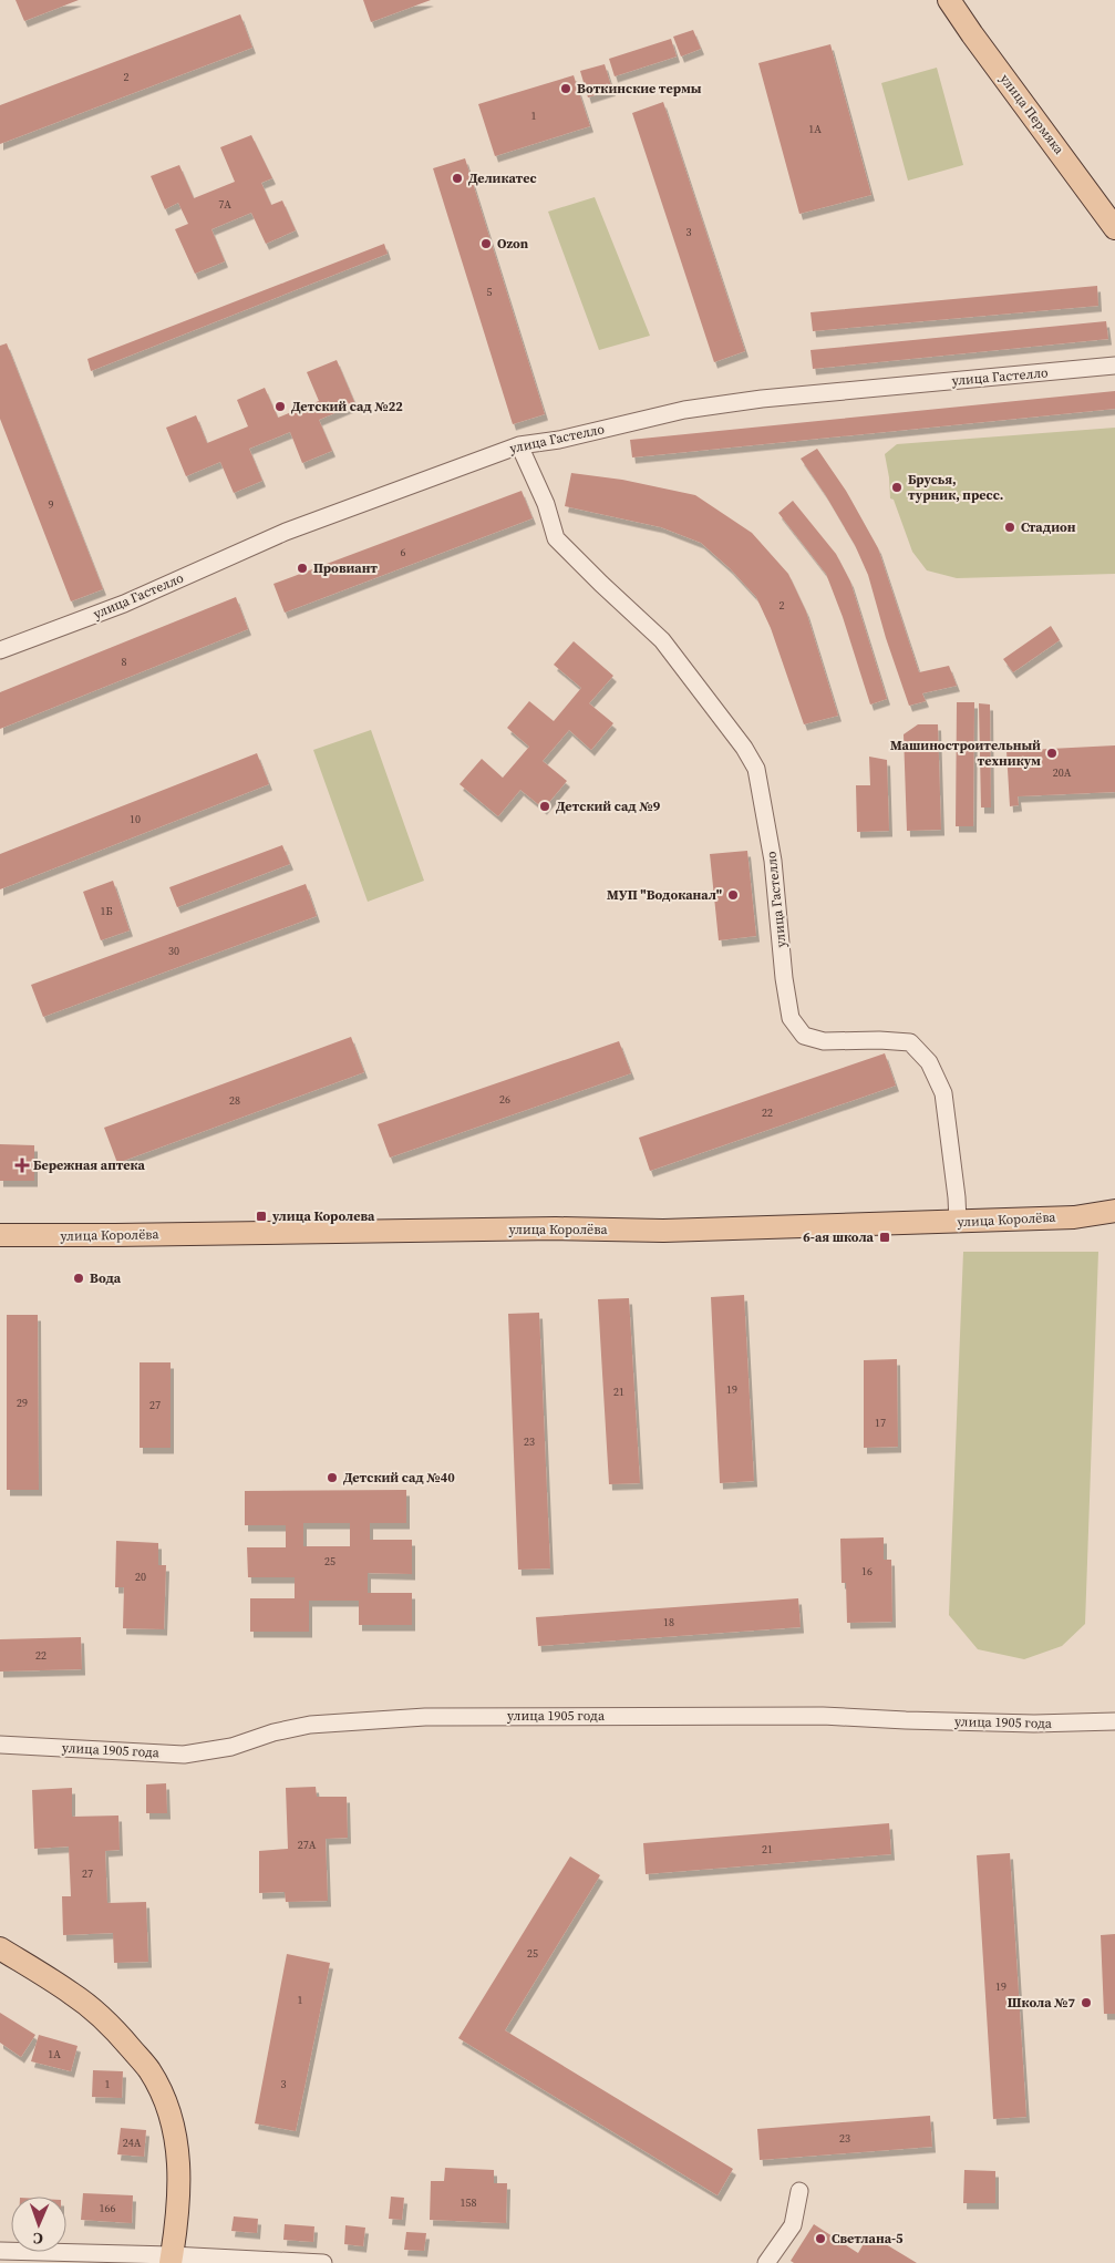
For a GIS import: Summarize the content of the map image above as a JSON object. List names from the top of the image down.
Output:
{
  "streets": {
    "main road": ["улица Пермяка", "улица Королёва"],
    "street": ["улица Гастелло", "улица 1905 года"]
  },
  "crossings": [
    ["улица Гастелло", "улица Королёва"]
  ],
  "places": {
    "other": [
      "Воткинские термы",
      "Деликатес",
      "Ozon",
      "Детский сад №22",
      "Брусья, турник, пресс.",
      "Стадион",
      "Провиант",
      "Машиностроительный техникум",
      "Детский сад №9",
      "МУП \"Водоканал\"",
      "Вода",
      "Детский сад №40",
      "Школа №7",
      "Светлана-5"
    ],
    "health": ["Бережная аптека"],
    "transit": ["улица Королева", "6-ая школа"]
  },
  "house_numbers": [
    "2",
    "1",
    "1А",
    "7А",
    "3",
    "5",
    "9",
    "6",
    "2",
    "8",
    "20А",
    "10",
    "1Б",
    "30",
    "26",
    "28",
    "22",
    "19",
    "21",
    "29",
    "27",
    "17",
    "23",
    "25",
    "16",
    "20",
    "18",
    "22",
    "27А",
    "21",
    "27",
    "25",
    "19",
    "1",
    "1А",
    "1",
    "3",
    "23",
    "24А",
    "158",
    "166"
  ],
  "north": "bottom"
}
